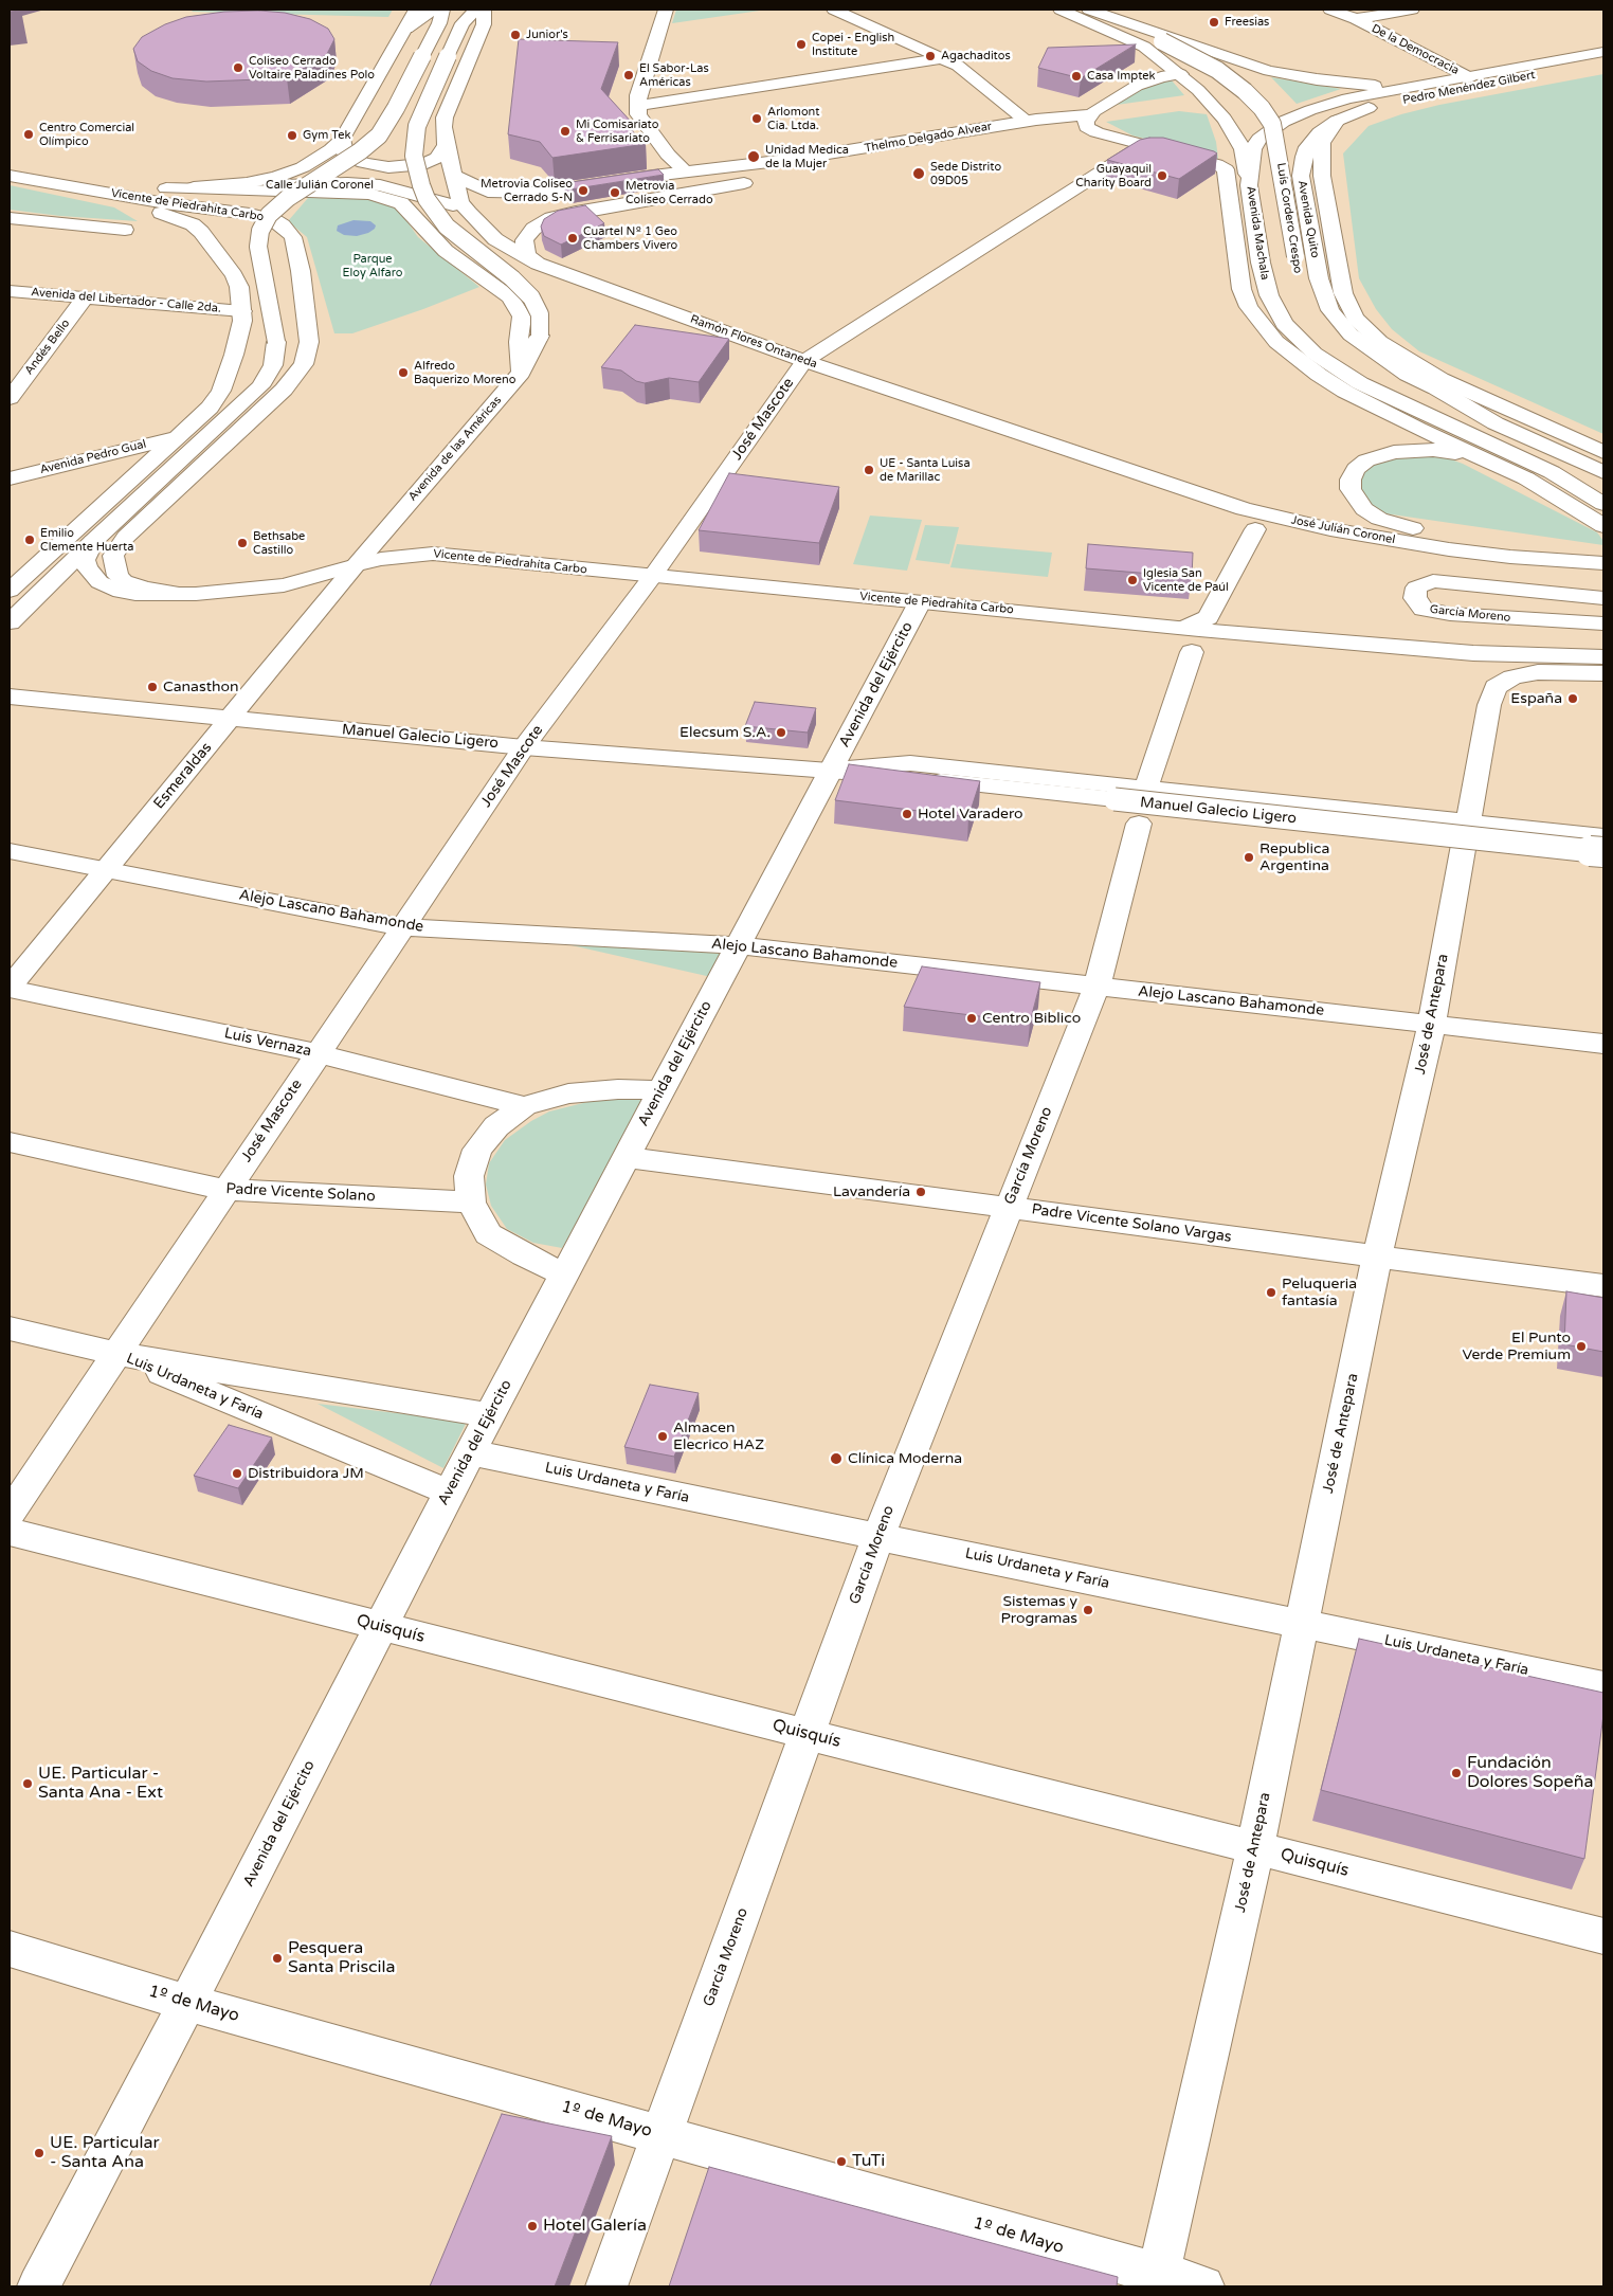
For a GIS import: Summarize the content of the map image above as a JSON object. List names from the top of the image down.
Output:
{
  "streets": {
    "main road": [
      "De la Democracia",
      "Pedro Menéndez Gilbert",
      "Thelmo Delgado Alvear",
      "Calle Julián Coronel",
      "Vicente de Piedrahíta Carbo",
      "Luís Cordero Crespo",
      "Avenida Quito",
      "Avenida Machala",
      "Avenida del Libertador - Calle 2da.",
      "Ramón Flores Ontaneda",
      "Andés Bello",
      "José Mascote",
      "Avenida de las Américas",
      "Avenida Pedro Gual",
      "José Julián Coronel",
      "García Moreno",
      "Avenida del Ejército",
      "Manuel Galecio Ligero",
      "Esmeraldas",
      "Alejo Lascano Bahamonde",
      "José de Antepara",
      "Luis Vernaza",
      "Padre Vicente Solano",
      "Padre Vicente Solano Vargas",
      "Luis Urdaneta y Faría",
      "Quisquís",
      "1º de Mayo"
    ]
  },
  "crossings": [
    ["De la Democracia", "Pedro Menéndez Gilbert"],
    ["Pedro Menéndez Gilbert", "Avenida Quito"],
    ["Pedro Menéndez Gilbert", "Avenida Machala"],
    ["Thelmo Delgado Alvear", "Avenida Machala"],
    ["Thelmo Delgado Alvear", "Ramón Flores Ontaneda"],
    ["Calle Julián Coronel", "Ramón Flores Ontaneda"],
    ["Vicente de Piedrahíta Carbo", "José Mascote"],
    ["Vicente de Piedrahíta Carbo", "Avenida de las Américas"],
    ["Vicente de Piedrahíta Carbo", "Avenida del Ejército"],
    ["Vicente de Piedrahíta Carbo", "Esmeraldas"],
    ["Avenida Machala", "José Mascote"],
    ["Avenida del Libertador - Calle 2da.", "Andés Bello"],
    ["Ramón Flores Ontaneda", "José Mascote"],
    ["Ramón Flores Ontaneda", "José Julián Coronel"],
    ["José Mascote", "Manuel Galecio Ligero"],
    ["José Mascote", "Alejo Lascano Bahamonde"],
    ["José Mascote", "Luis Vernaza"],
    ["José Mascote", "Padre Vicente Solano"],
    ["José Mascote", "Luis Urdaneta y Faría"],
    ["Avenida de las Américas", "Esmeraldas"],
    ["García Moreno", "Alejo Lascano Bahamonde"],
    ["García Moreno", "Padre Vicente Solano Vargas"],
    ["García Moreno", "Luis Urdaneta y Faría"],
    ["García Moreno", "Quisquís"],
    ["García Moreno", "1º de Mayo"],
    ["Avenida del Ejército", "Manuel Galecio Ligero"],
    ["Avenida del Ejército", "Alejo Lascano Bahamonde"],
    ["Avenida del Ejército", "Padre Vicente Solano Vargas"],
    ["Avenida del Ejército", "Luis Urdaneta y Faría"],
    ["Avenida del Ejército", "Quisquís"],
    ["Avenida del Ejército", "1º de Mayo"],
    ["Manuel Galecio Ligero", "Esmeraldas"],
    ["Manuel Galecio Ligero", "José de Antepara"],
    ["Esmeraldas", "Alejo Lascano Bahamonde"],
    ["Esmeraldas", "Luis Vernaza"],
    ["Alejo Lascano Bahamonde", "José de Antepara"],
    ["José de Antepara", "Padre Vicente Solano Vargas"],
    ["José de Antepara", "Luis Urdaneta y Faría"],
    ["José de Antepara", "Quisquís"],
    ["José de Antepara", "1º de Mayo"]
  ],
  "parks": ["Parque Eloy Alfaro"],
  "places": [
    "Freesias",
    "Junior's",
    "Copei - English Institute",
    "Agachaditos",
    "Coliseo Cerrado Voltaire Paladines Polo",
    "El Sabor-Las Américas",
    "Casa Imptek",
    "Arlomont Cia. Ltda.",
    "Mi Comisariato & Ferrisariato",
    "Centro Comercial Olímpico",
    "Gym Tek",
    "Unidad Medica de la Mujer",
    "Sede Distrito 09D05",
    "Guayaquil Charity Board",
    "Metrovia Coliseo Cerrado S-N",
    "Metrovia Coliseo Cerrado",
    "Cuartel Nº 1 Geo Chambers Vivero",
    "Alfredo Baquerizo Moreno",
    "UE - Santa Luisa de Marillac",
    "Emilio Clemente Huerta",
    "Bethsabe Castillo",
    "Iglesia San Vicente de Paúl",
    "Canasthon",
    "España",
    "Elecsum S.A.",
    "Hotel Varadero",
    "Republica Argentina",
    "Centro Biblico",
    "Lavandería",
    "Peluqueria fantasía",
    "El Punto Verde Premium",
    "Almacen Elecrico HAZ",
    "Clínica Moderna",
    "Distribuidora JM",
    "Sistemas y Programas",
    "Fundación Dolores Sopeña",
    "UE. Particular - Santa Ana - Ext",
    "Pesquera Santa Priscila",
    "UE. Particular - Santa Ana",
    "TuTi",
    "Hotel Galería"
  ]
}
